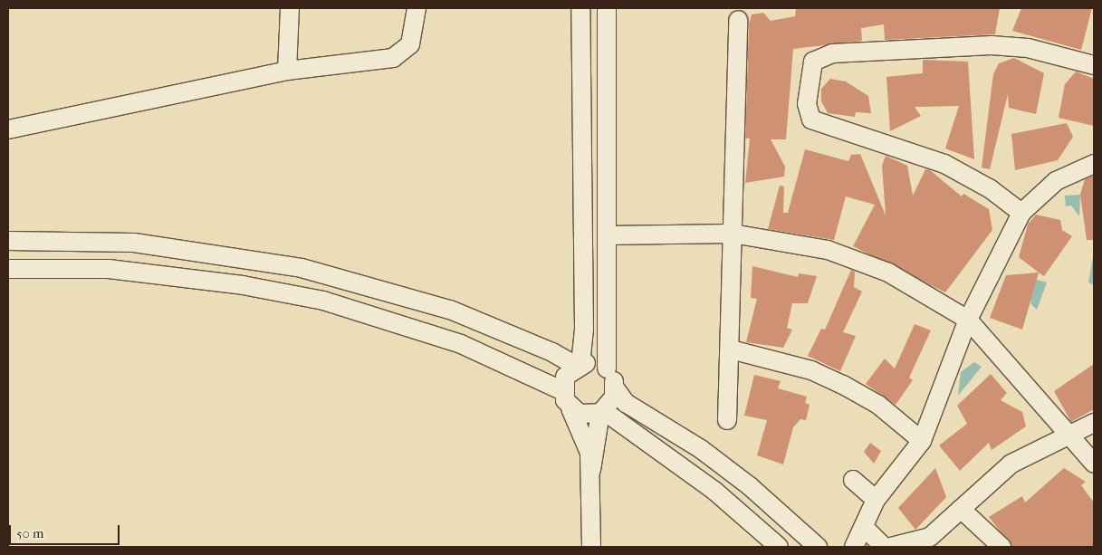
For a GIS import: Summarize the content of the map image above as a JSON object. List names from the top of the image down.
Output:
{
  "scale_bar": "50 m"
}
